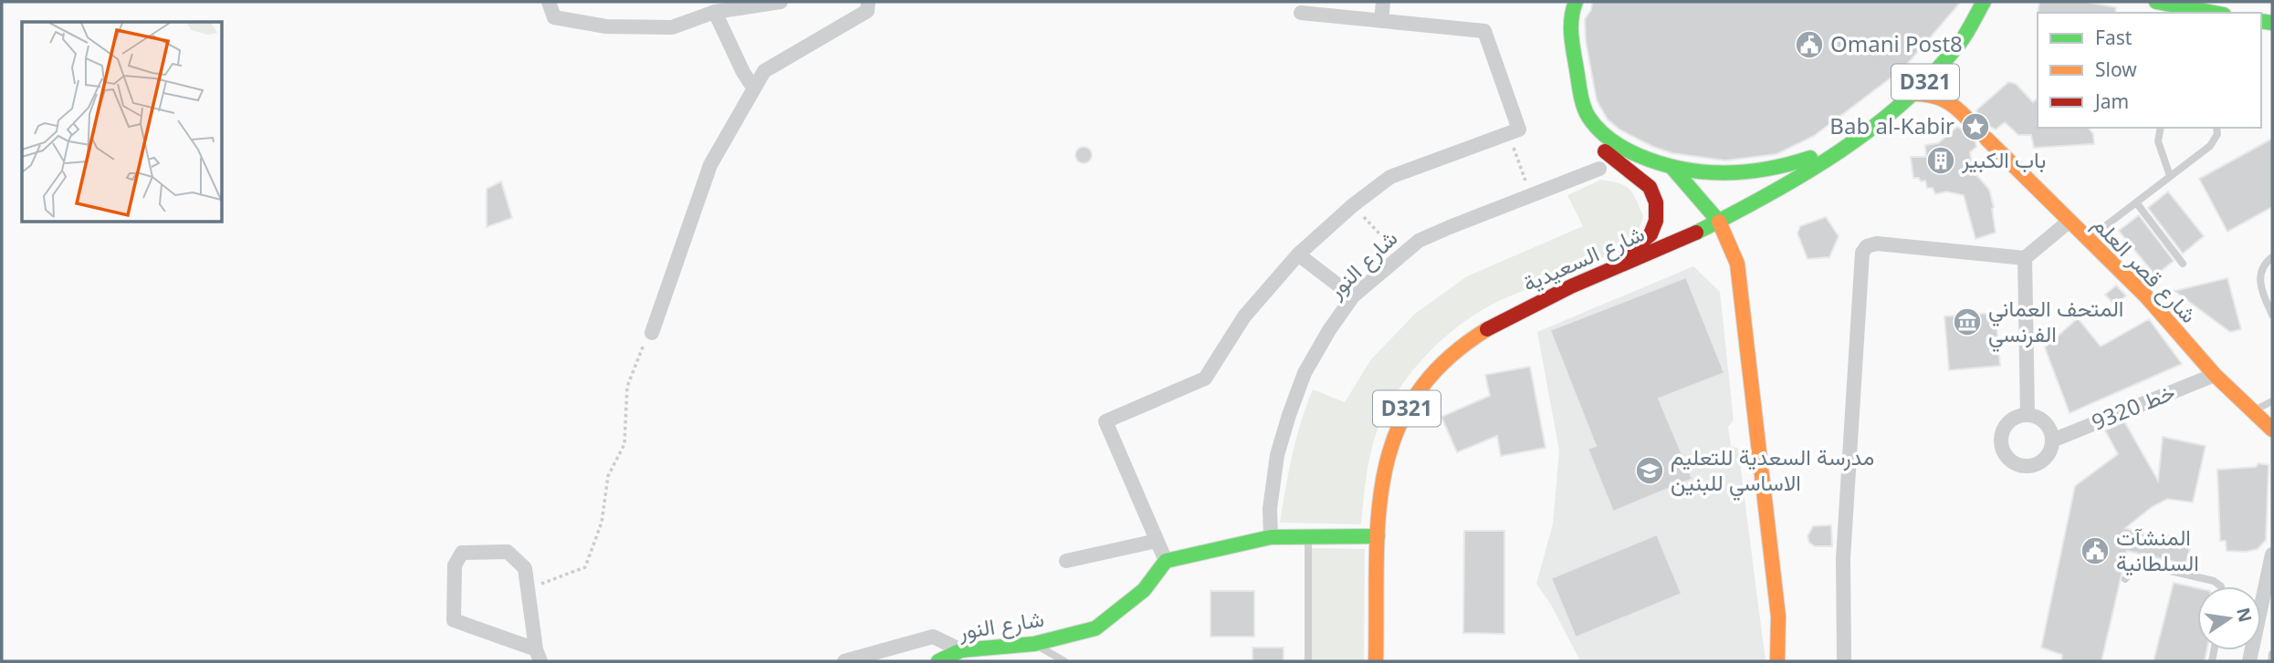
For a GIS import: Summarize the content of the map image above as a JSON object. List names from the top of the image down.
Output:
{
  "streets": {
    "main road": [
      "D321",
      "شارع السعيدية",
      "شارع النور",
      "شارع قصر العلم"
    ],
    "street": ["9320 خط"]
  },
  "crossings": [
    ["D321", "شارع السعيدية"],
    ["شارع قصر العلم", "9320 خط"]
  ],
  "places": {
    "public building": ["Omani Post8", "المنشآت السلطانية"],
    "place": ["Bab al-Kabir"],
    "building": ["باب الکبیر"],
    "museum": ["المتحف العماني الفرنسي"],
    "school or university": ["مدرسة السعدية للتعليم الاساسي للبنين"]
  },
  "legend": ["Fast", "Slow", "Jam"],
  "north": "right"
}
